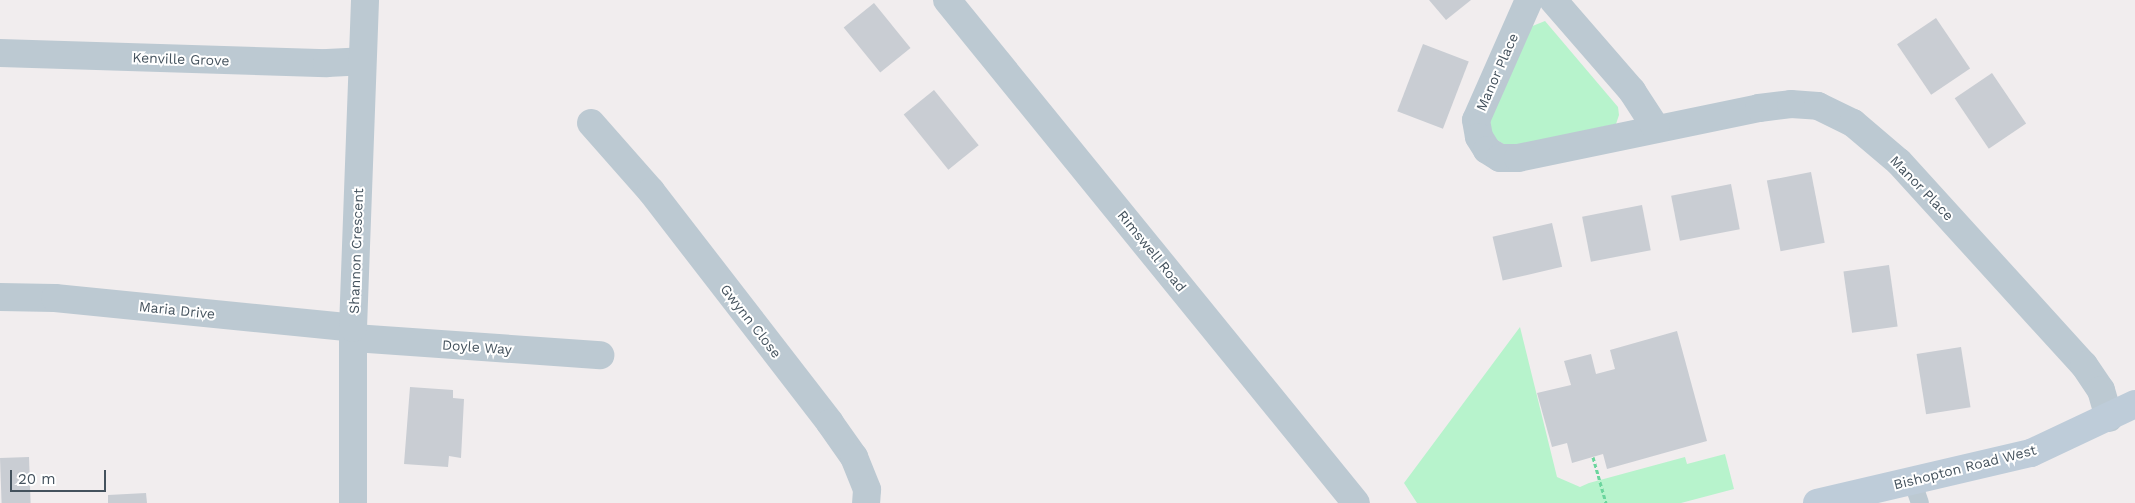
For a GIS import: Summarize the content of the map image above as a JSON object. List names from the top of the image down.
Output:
{
  "streets": {
    "street": [
      "Kenville Grove",
      "Manor Place",
      "Shannon Crescent",
      "Rimswell Road",
      "Maria Drive",
      "Gwynn Close",
      "Doyle Way",
      "Bishopton Road West"
    ]
  },
  "crossings": [
    ["Kenville Grove", "Shannon Crescent"],
    ["Manor Place", "Bishopton Road West"],
    ["Shannon Crescent", "Maria Drive"],
    ["Shannon Crescent", "Doyle Way"],
    ["Maria Drive", "Doyle Way"]
  ],
  "scale_bar": "20 m"
}
